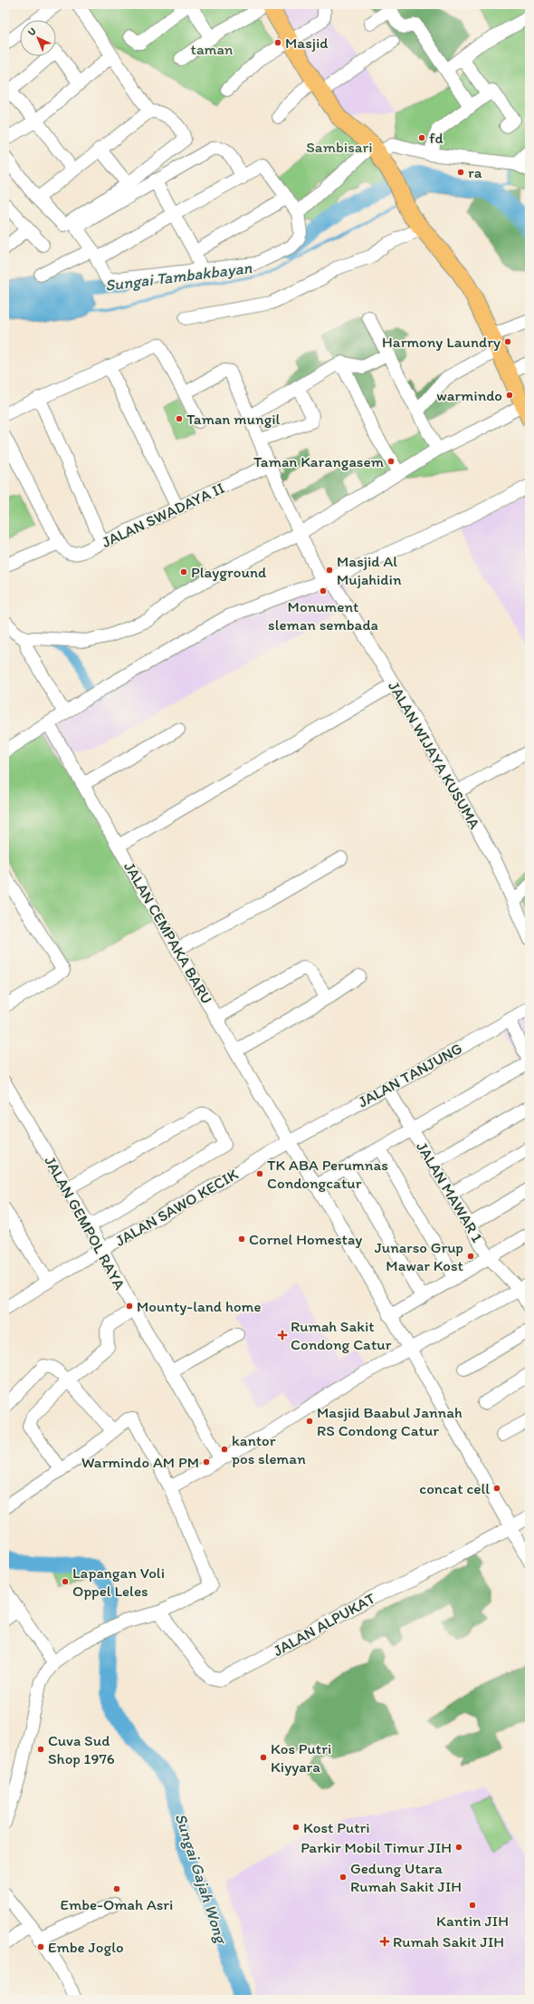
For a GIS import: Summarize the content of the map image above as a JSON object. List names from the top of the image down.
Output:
{
  "streets": {
    "street": [
      "JALAN SWADAYA II",
      "JALAN WIJAYA KUSUMA",
      "JALAN CEMPAKA BARU",
      "JALAN TANJUNG",
      "JALAN MAWAR 1",
      "JALAN SAWO KECIK",
      "JALAN GEMPOL RAYA",
      "JALAN ALPUKAT"
    ]
  },
  "crossings": [
    ["JALAN SWADAYA II", "JALAN WIJAYA KUSUMA"],
    ["JALAN CEMPAKA BARU", "JALAN TANJUNG"],
    ["JALAN CEMPAKA BARU", "JALAN SAWO KECIK"],
    ["JALAN CEMPAKA BARU", "JALAN ALPUKAT"],
    ["JALAN TANJUNG", "JALAN MAWAR 1"],
    ["JALAN TANJUNG", "JALAN SAWO KECIK"],
    ["JALAN SAWO KECIK", "JALAN GEMPOL RAYA"]
  ],
  "water": ["Sungai Tambakbayan", "Sungai Gajah Wong"],
  "parks": ["taman", "Sambisari"],
  "places": {
    "other": [
      "Masjid",
      "fd",
      "ra",
      "Harmony Laundry",
      "warmindo",
      "Taman mungil",
      "Taman Karangasem",
      "Masjid Al Mujahidin",
      "Playground",
      "Monument sleman sembada",
      "TK ABA Perumnas Condongcatur",
      "Cornel Homestay",
      "Junarso Grup Mawar Kost",
      "Mounty-land home",
      "Masjid Baabul Jannah RS Condong Catur",
      "kantor pos sleman",
      "Warmindo AM PM",
      "concat cell",
      "Lapangan Voli Oppel Leles",
      "Cuva Sud Shop 1976",
      "Kos Putri Kiyyara",
      "Kost Putri",
      "Parkir Mobil Timur JIH",
      "Gedung Utara Rumah Sakit JIH",
      "Embe-Omah Asri",
      "Kantin JIH",
      "Embe Joglo"
    ],
    "health": ["Rumah Sakit Condong Catur", "Rumah Sakit JIH"]
  },
  "north": "top left"
}
